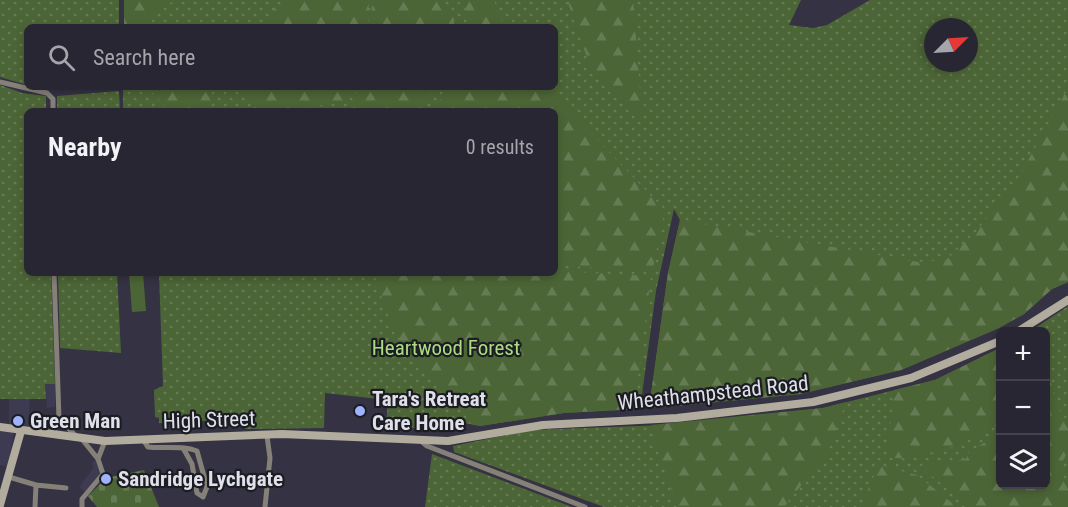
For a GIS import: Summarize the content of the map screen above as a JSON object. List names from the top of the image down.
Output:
{
  "streets": {
    "main road": ["Wheathampstead Road", "High Street"]
  },
  "crossings": [
    ["Wheathampstead Road", "High Street"]
  ],
  "parks": ["Heartwood Forest"],
  "places": ["Tara's Retreat Care Home", "Green Man", "Sandridge Lychgate"],
  "north": "top right",
  "page": {
    "search": "Search here",
    "heading": ["Nearby", "0 results"],
    "map_buttons": ["+", "−"]
  }
}
